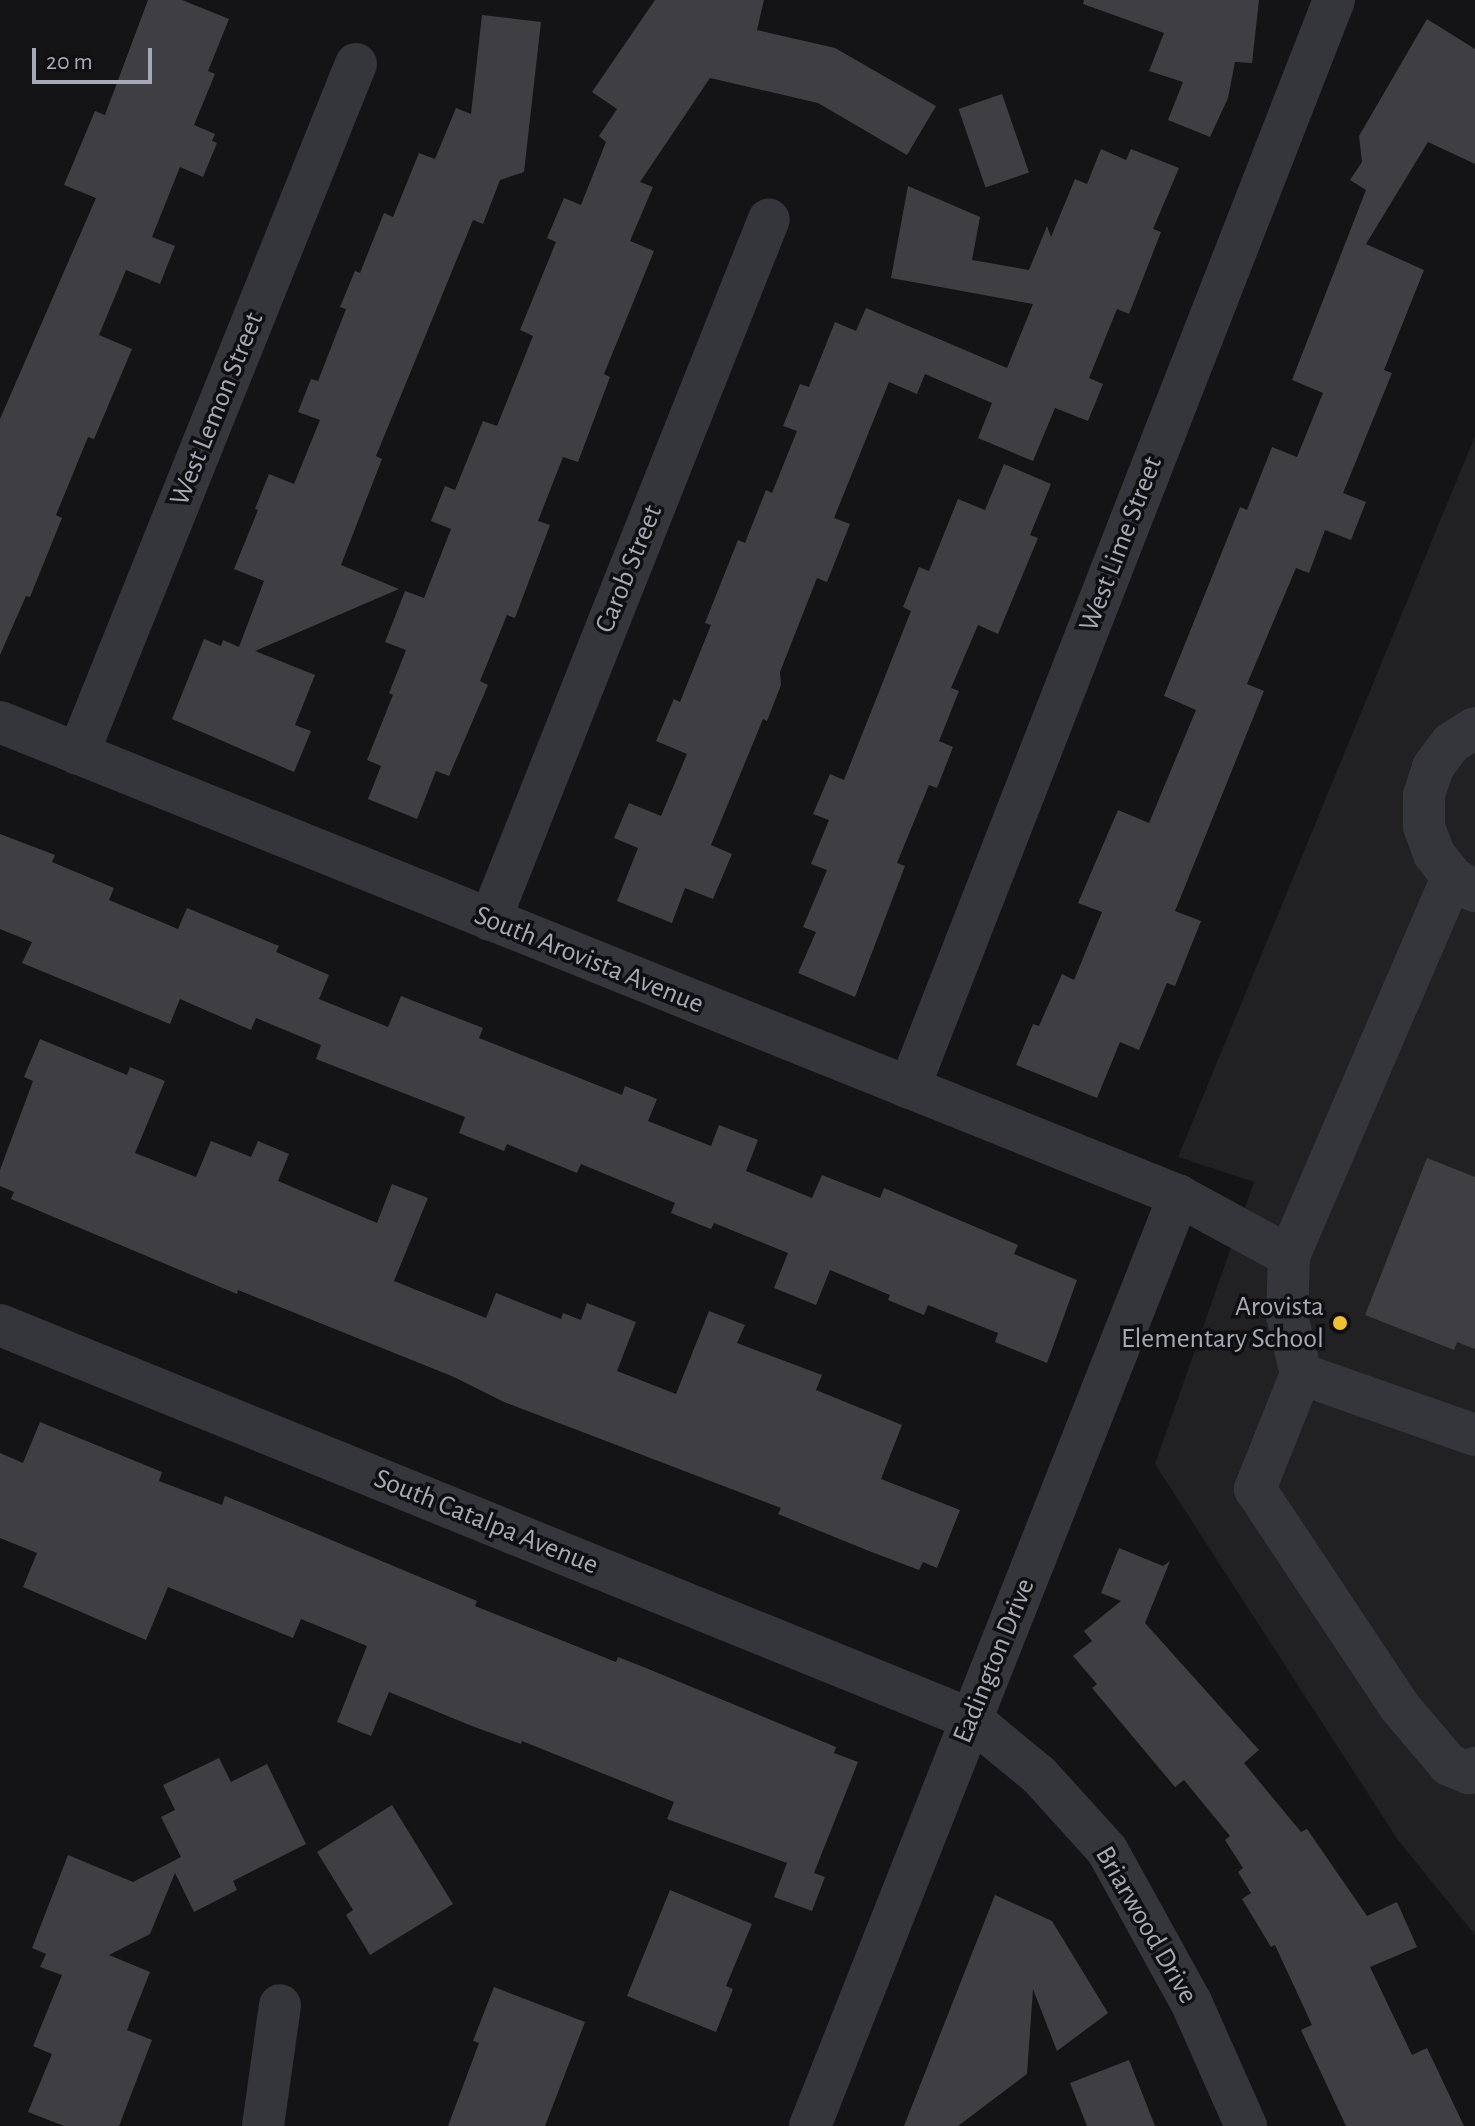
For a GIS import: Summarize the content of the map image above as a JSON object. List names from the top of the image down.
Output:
{
  "streets": {
    "street": [
      "West Lemon Street",
      "West Lime Street",
      "Carob Street",
      "South Arovista Avenue",
      "South Catalpa Avenue",
      "Eadington Drive",
      "Briarwood Drive"
    ]
  },
  "crossings": [
    ["West Lemon Street", "South Arovista Avenue"],
    ["West Lime Street", "South Arovista Avenue"],
    ["Carob Street", "South Arovista Avenue"],
    ["South Arovista Avenue", "Eadington Drive"],
    ["South Catalpa Avenue", "Eadington Drive"],
    ["South Catalpa Avenue", "Briarwood Drive"],
    ["Eadington Drive", "Briarwood Drive"]
  ],
  "places": ["Arovista Elementary School"],
  "scale_bar": "20 m"
}
